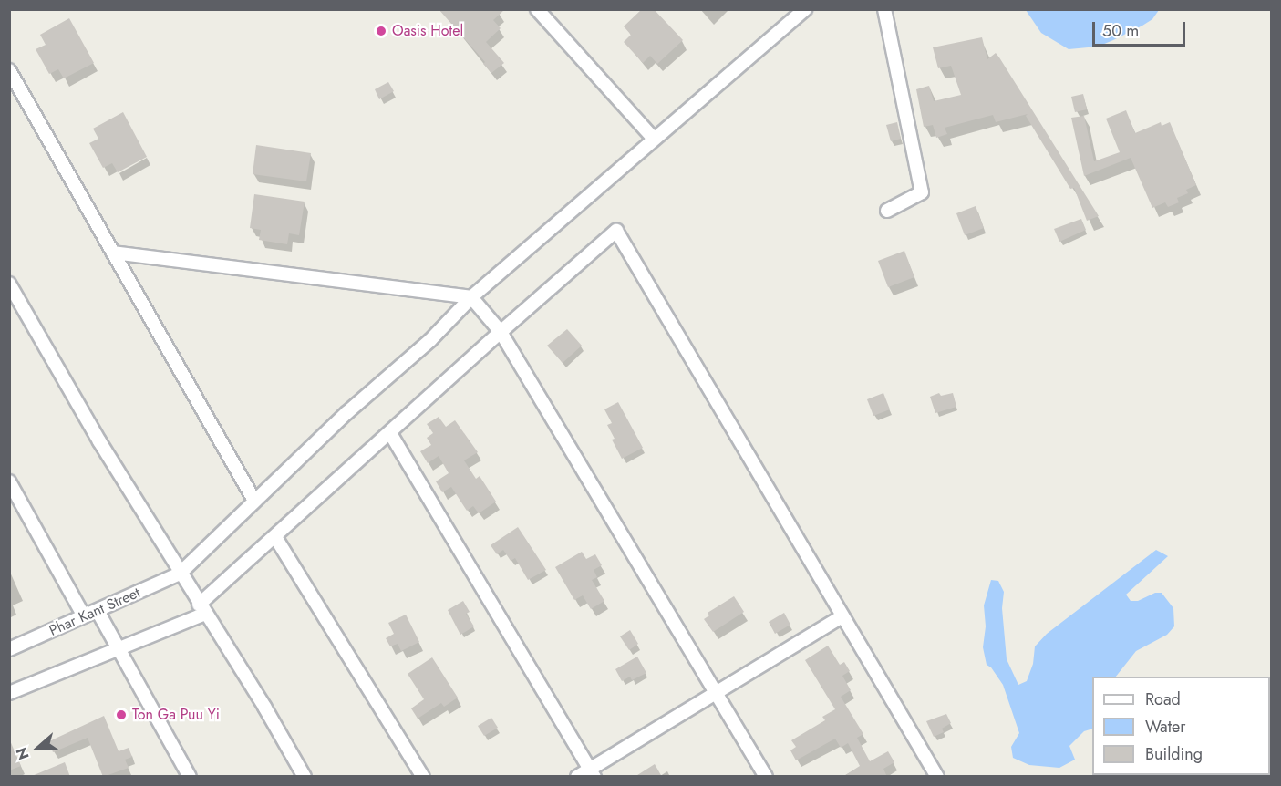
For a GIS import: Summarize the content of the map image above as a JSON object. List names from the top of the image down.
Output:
{
  "streets": {
    "street": ["Phar Kant Street"]
  },
  "places": ["Oasis Hotel", "Ton Ga Puu Yi"],
  "legend": ["Road", "Water", "Building"],
  "scale_bar": "50 m",
  "north": "left"
}
